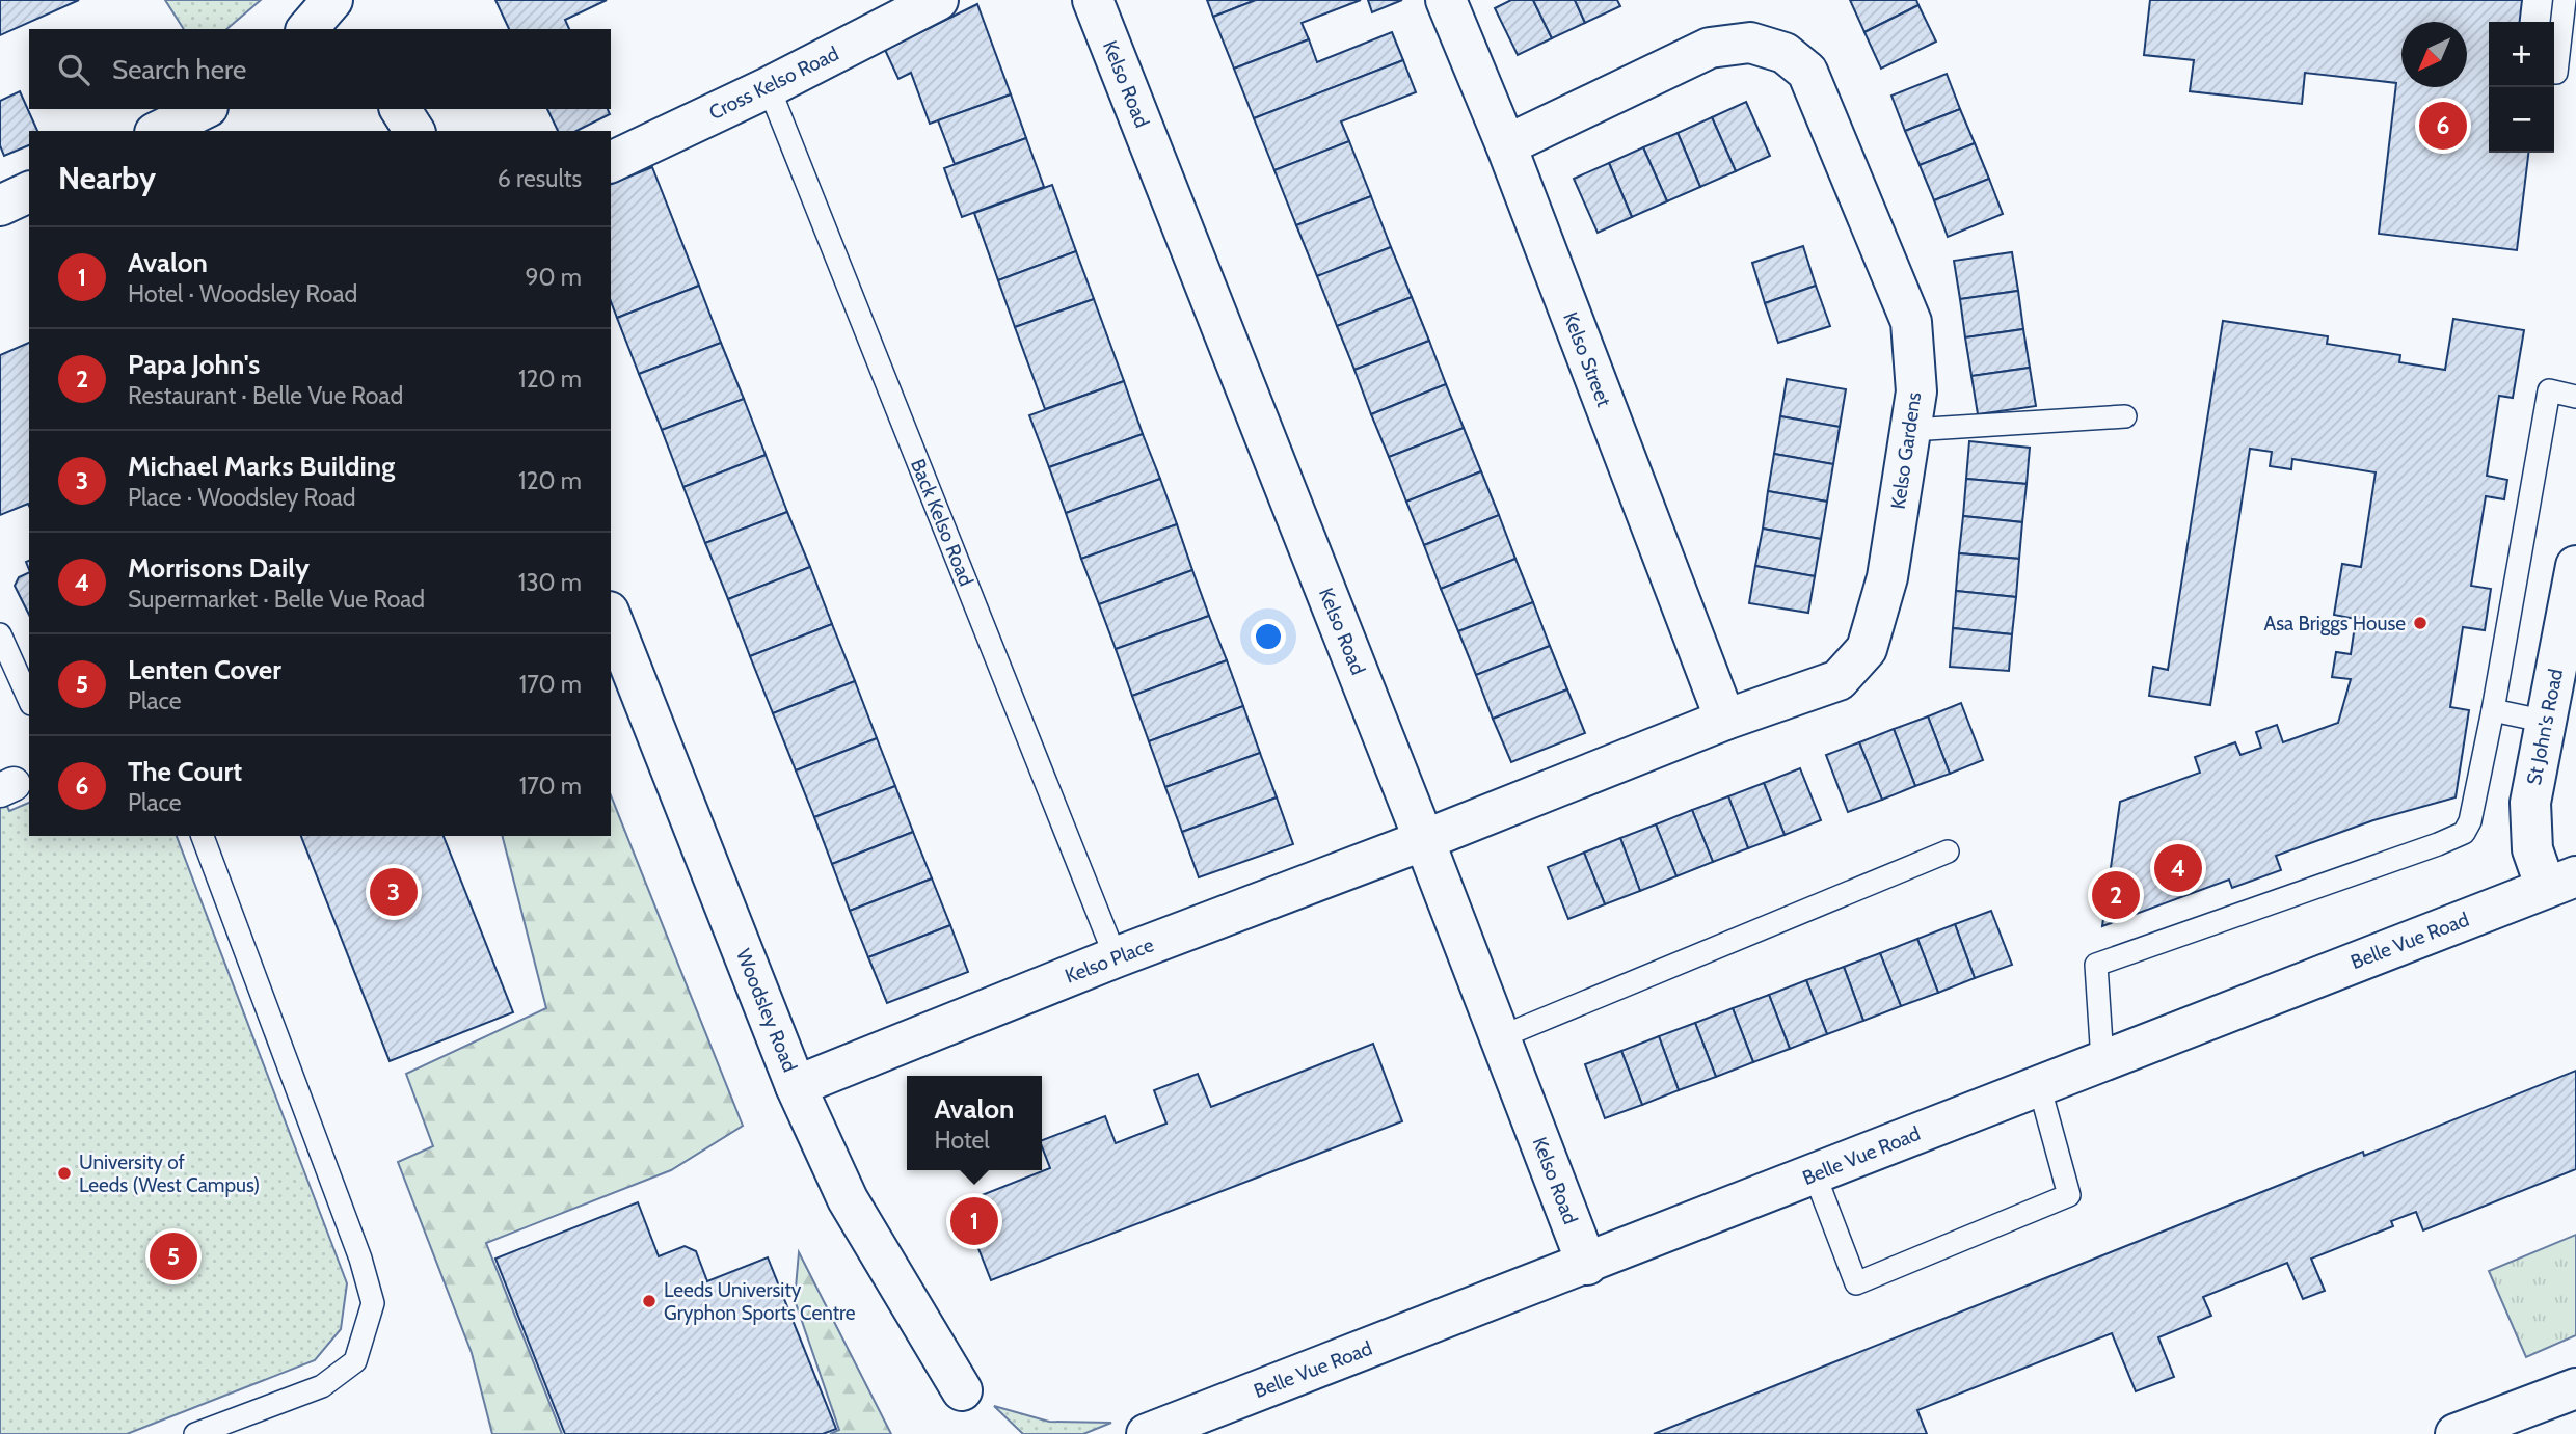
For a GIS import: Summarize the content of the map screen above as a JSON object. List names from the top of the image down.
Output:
{
  "streets": {
    "street": [
      "Cross Kelso Road",
      "Kelso Road",
      "Kelso Street",
      "Kelso Gardens",
      "St John's Road",
      "Belle Vue Road",
      "Kelso Place",
      "Woodsley Road"
    ],
    "lane": ["Back Kelso Road"]
  },
  "crossings": [
    ["Cross Kelso Road", "Back Kelso Road"],
    ["Kelso Road", "Kelso Gardens"],
    ["Kelso Road", "Belle Vue Road"],
    ["Kelso Road", "Kelso Place"],
    ["Kelso Street", "Kelso Gardens"],
    ["Kelso Gardens", "Kelso Place"],
    ["Back Kelso Road", "Kelso Place"],
    ["St John's Road", "Belle Vue Road"],
    ["Kelso Place", "Woodsley Road"]
  ],
  "places": ["Asa Briggs House", "University of Leeds (West Campus)", "Leeds University Gryphon Sports Centre"],
  "north": "bottom left",
  "page": {
    "map_buttons": ["+", "−"],
    "search": "Search here",
    "pins": [
      "6",
      "4",
      "3",
      "2",
      "1",
      "5"
    ],
    "heading": ["Nearby", "6 results"],
    "list": [
      {
        "mark": "1",
        "name": "Avalon",
        "note": "Hotel · Woodsley Road",
        "value": "90 m"
      },
      {
        "mark": "2",
        "name": "Papa John's",
        "note": "Restaurant · Belle Vue Road",
        "value": "120 m"
      },
      {
        "mark": "3",
        "name": "Michael Marks Building",
        "note": "Place · Woodsley Road",
        "value": "120 m"
      },
      {
        "mark": "4",
        "name": "Morrisons Daily",
        "note": "Supermarket · Belle Vue Road",
        "value": "130 m"
      },
      {
        "mark": "5",
        "name": "Lenten Cover",
        "note": "Place",
        "value": "170 m"
      },
      {
        "mark": "6",
        "name": "The Court",
        "note": "Place",
        "value": "170 m"
      }
    ],
    "popup": ["Avalon", "Hotel"]
  }
}
